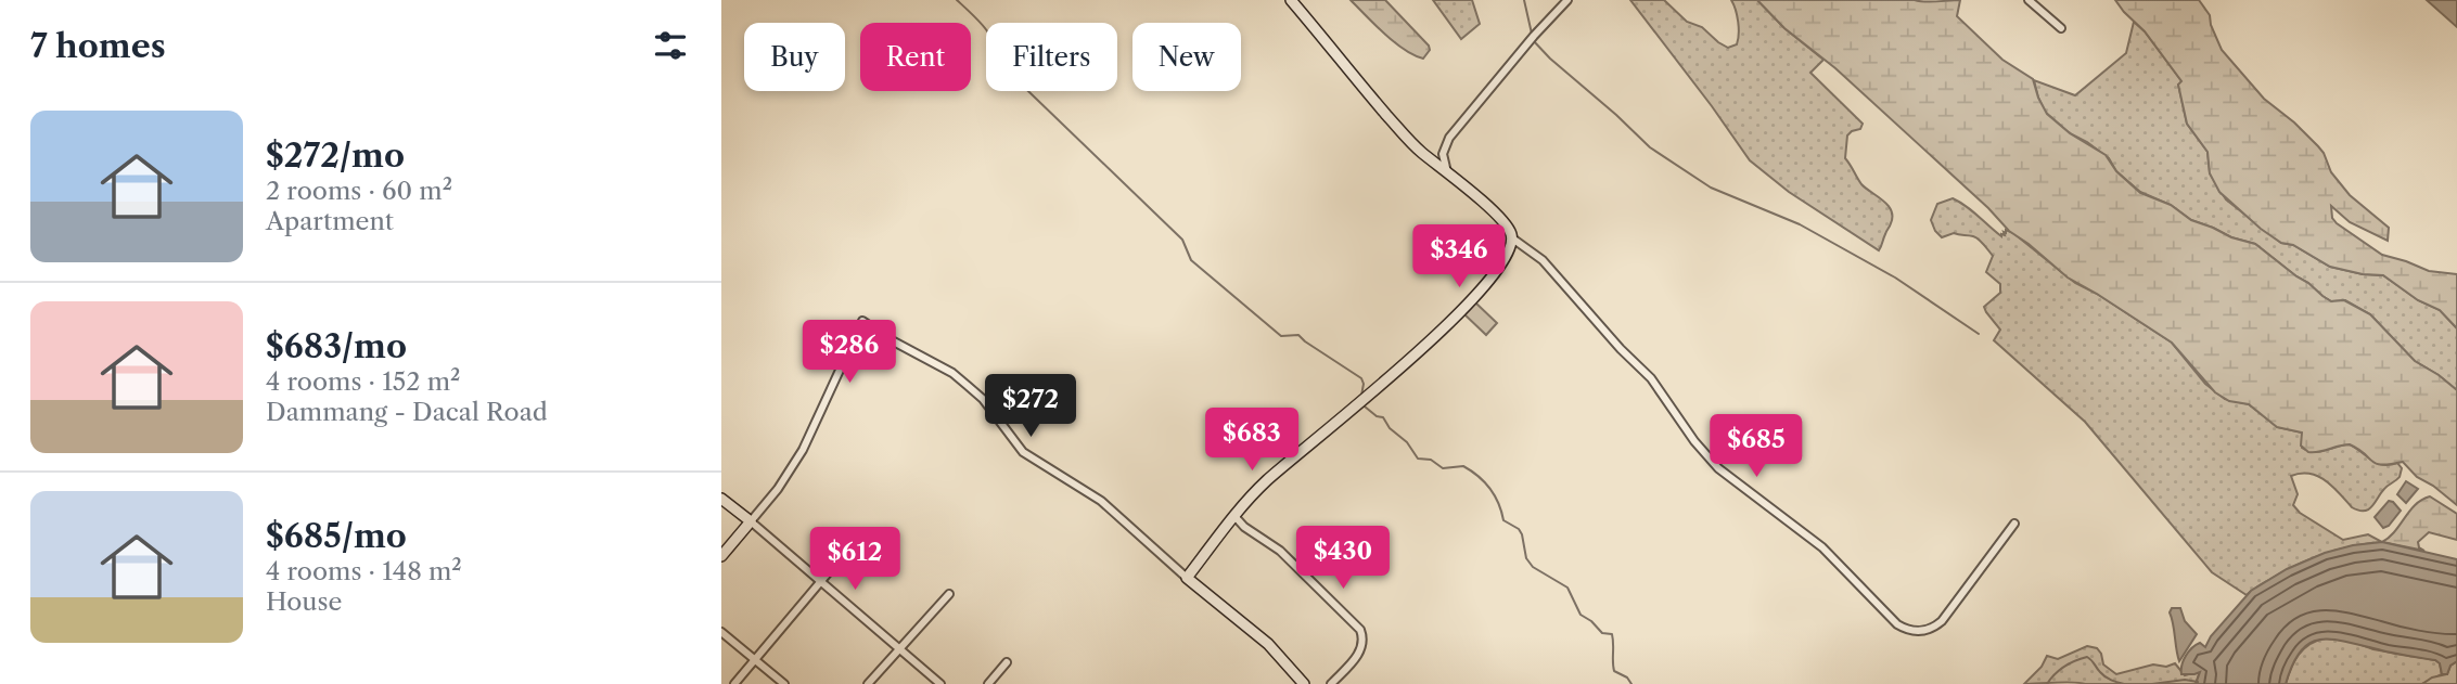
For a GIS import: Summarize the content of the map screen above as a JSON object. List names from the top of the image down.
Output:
{
  "page": {
    "heading": "7 homes",
    "chip": [
      "Buy",
      "Rent",
      "Filters",
      "New"
    ],
    "list": [
      {
        "name": "$272/mo",
        "note": "2 rooms · 60 m² · Apartment"
      },
      {
        "name": "$683/mo",
        "note": "4 rooms · 152 m² · Dammang - Dacal Road"
      },
      {
        "name": "$685/mo",
        "note": "4 rooms · 148 m² · House"
      }
    ],
    "price": [
      "$346",
      "$286",
      "$272",
      "$683",
      "$685",
      "$430",
      "$612"
    ]
  }
}
